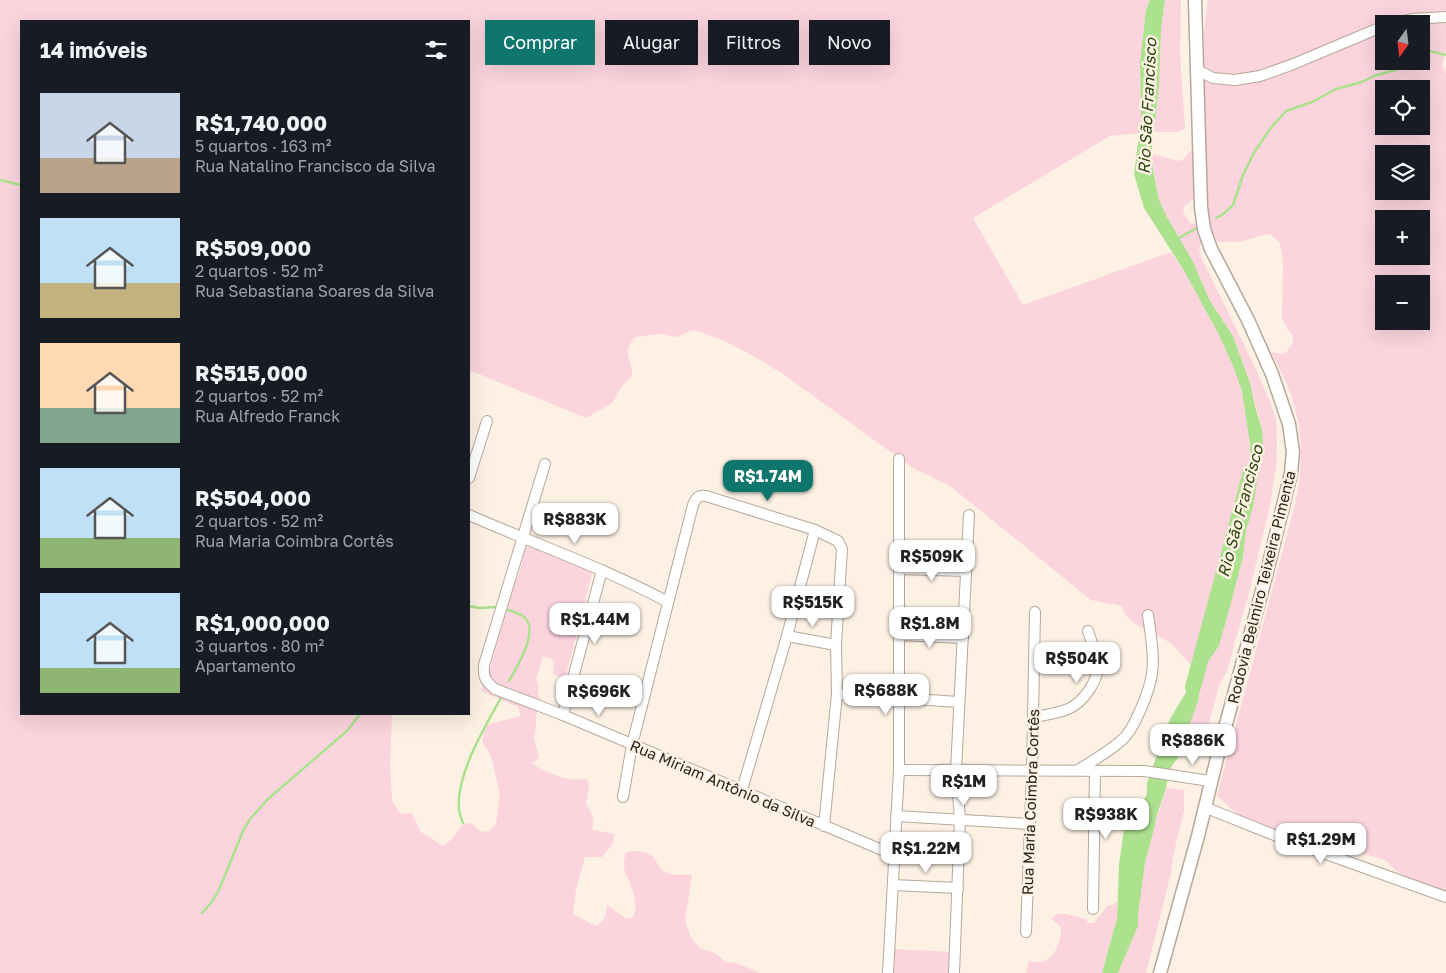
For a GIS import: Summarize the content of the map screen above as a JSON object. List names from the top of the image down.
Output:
{
  "streets": {
    "main road": ["Rodovia Belmiro Teixeira Pimenta"],
    "street": ["Rua Miriam Antônio da Silva", "Rua Maria Coimbra Cortês"]
  },
  "water": ["Rio São Francisco"],
  "north": "bottom",
  "page": {
    "map_buttons": ["+", "−"],
    "chip": [
      "Comprar",
      "Alugar",
      "Filtros",
      "Novo"
    ],
    "heading": "14 imóveis",
    "list": [
      {
        "name": "R$1,740,000",
        "note": "5 quartos · 163 m² · Rua Natalino Francisco da Silva"
      },
      {
        "name": "R$509,000",
        "note": "2 quartos · 52 m² · Rua Sebastiana Soares da Silva"
      },
      {
        "name": "R$515,000",
        "note": "2 quartos · 52 m² · Rua Alfredo Franck"
      },
      {
        "name": "R$504,000",
        "note": "2 quartos · 52 m² · Rua Maria Coimbra Cortês"
      },
      {
        "name": "R$1,000,000",
        "note": "3 quartos · 80 m² · Apartamento"
      }
    ],
    "price": [
      "R$1.74M",
      "R$883K",
      "R$509K",
      "R$515K",
      "R$1.44M",
      "R$1.8M",
      "R$504K",
      "R$688K",
      "R$696K",
      "R$886K",
      "R$1M",
      "R$938K",
      "R$1.29M",
      "R$1.22M"
    ]
  }
}
